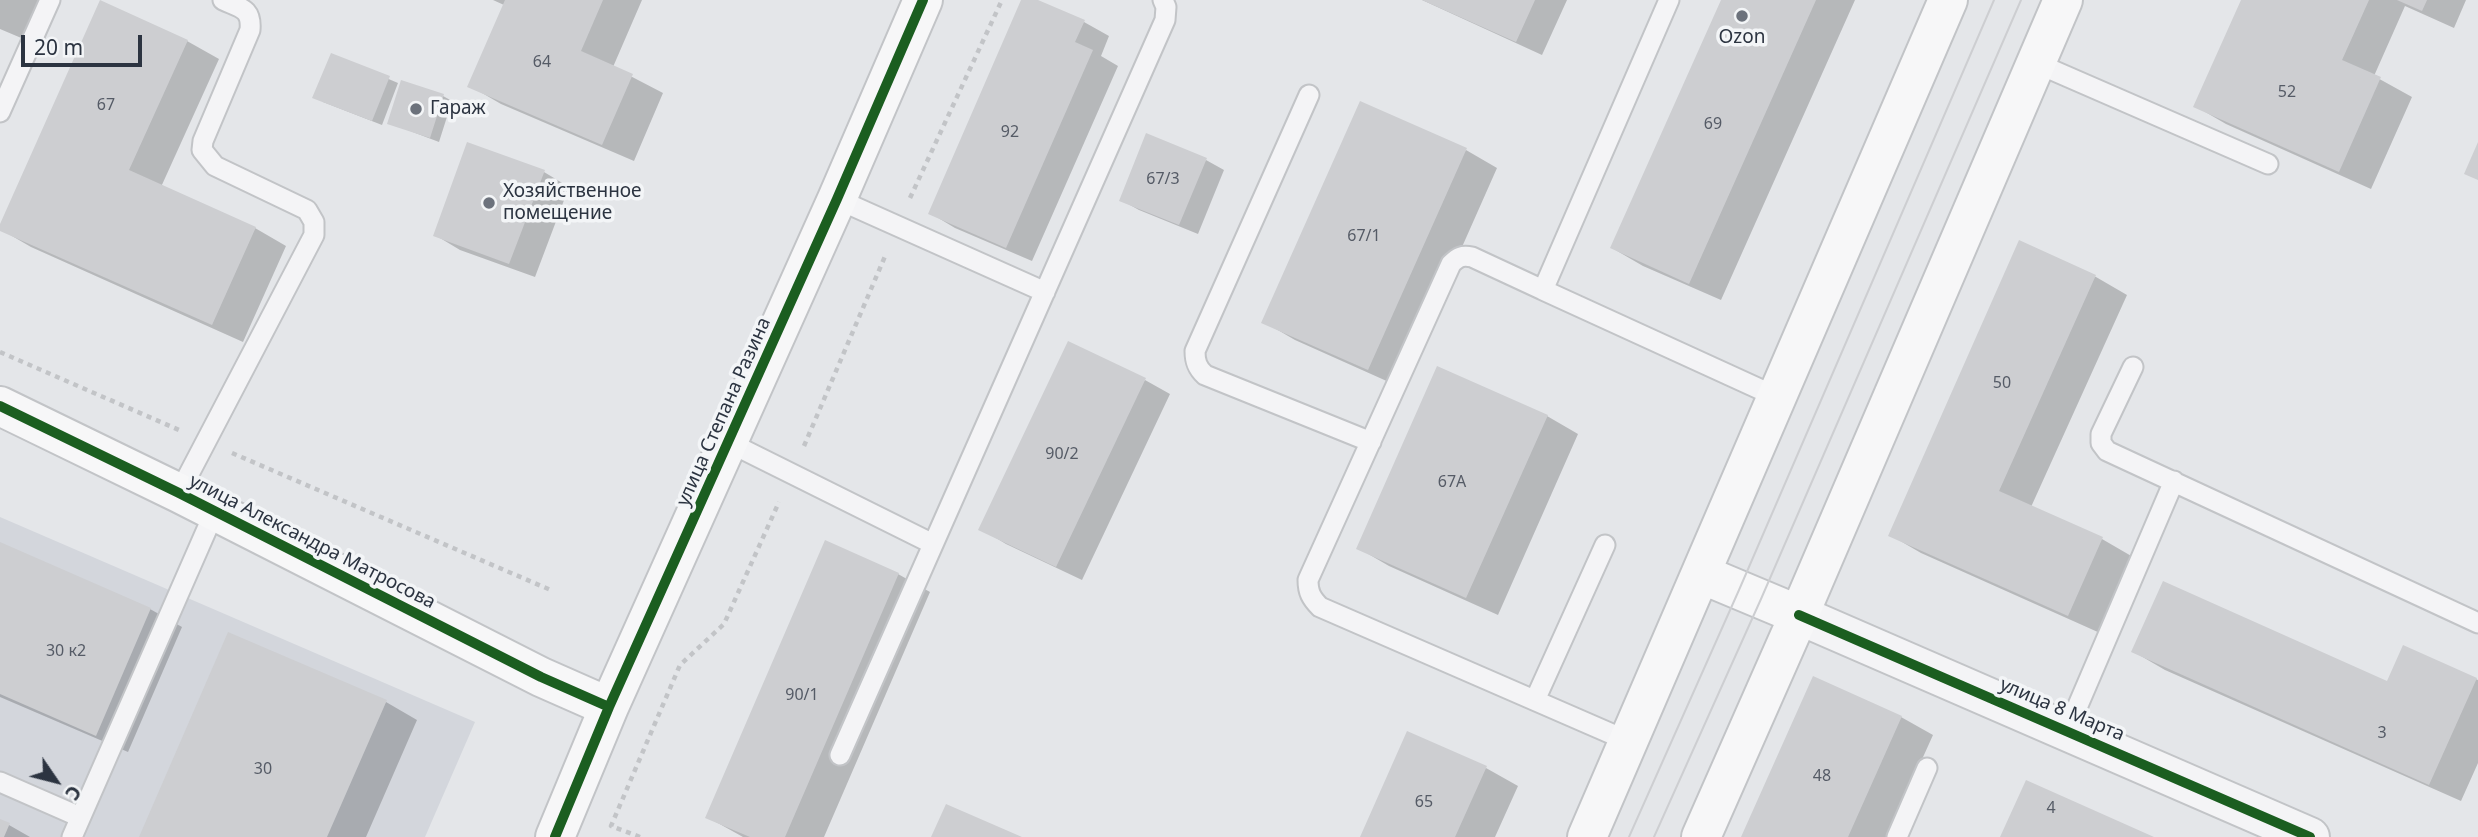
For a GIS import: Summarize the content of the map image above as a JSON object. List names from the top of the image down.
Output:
{
  "streets": {
    "main road": ["улица Степана Разина", "улица Александра Матросова"],
    "street": ["улица 8 Марта"]
  },
  "crossings": [
    ["улица Степана Разина", "улица Александра Матросова"]
  ],
  "places": ["Ozon", "Гараж", "Хозяйственное помещение"],
  "house_numbers": [
    "64",
    "52",
    "67",
    "69",
    "92",
    "67/3",
    "67/1",
    "50",
    "90/2",
    "67А",
    "30 к2",
    "90/1",
    "3",
    "30",
    "48",
    "65",
    "4"
  ],
  "scale_bar": "20 m",
  "north": "bottom right"
}
